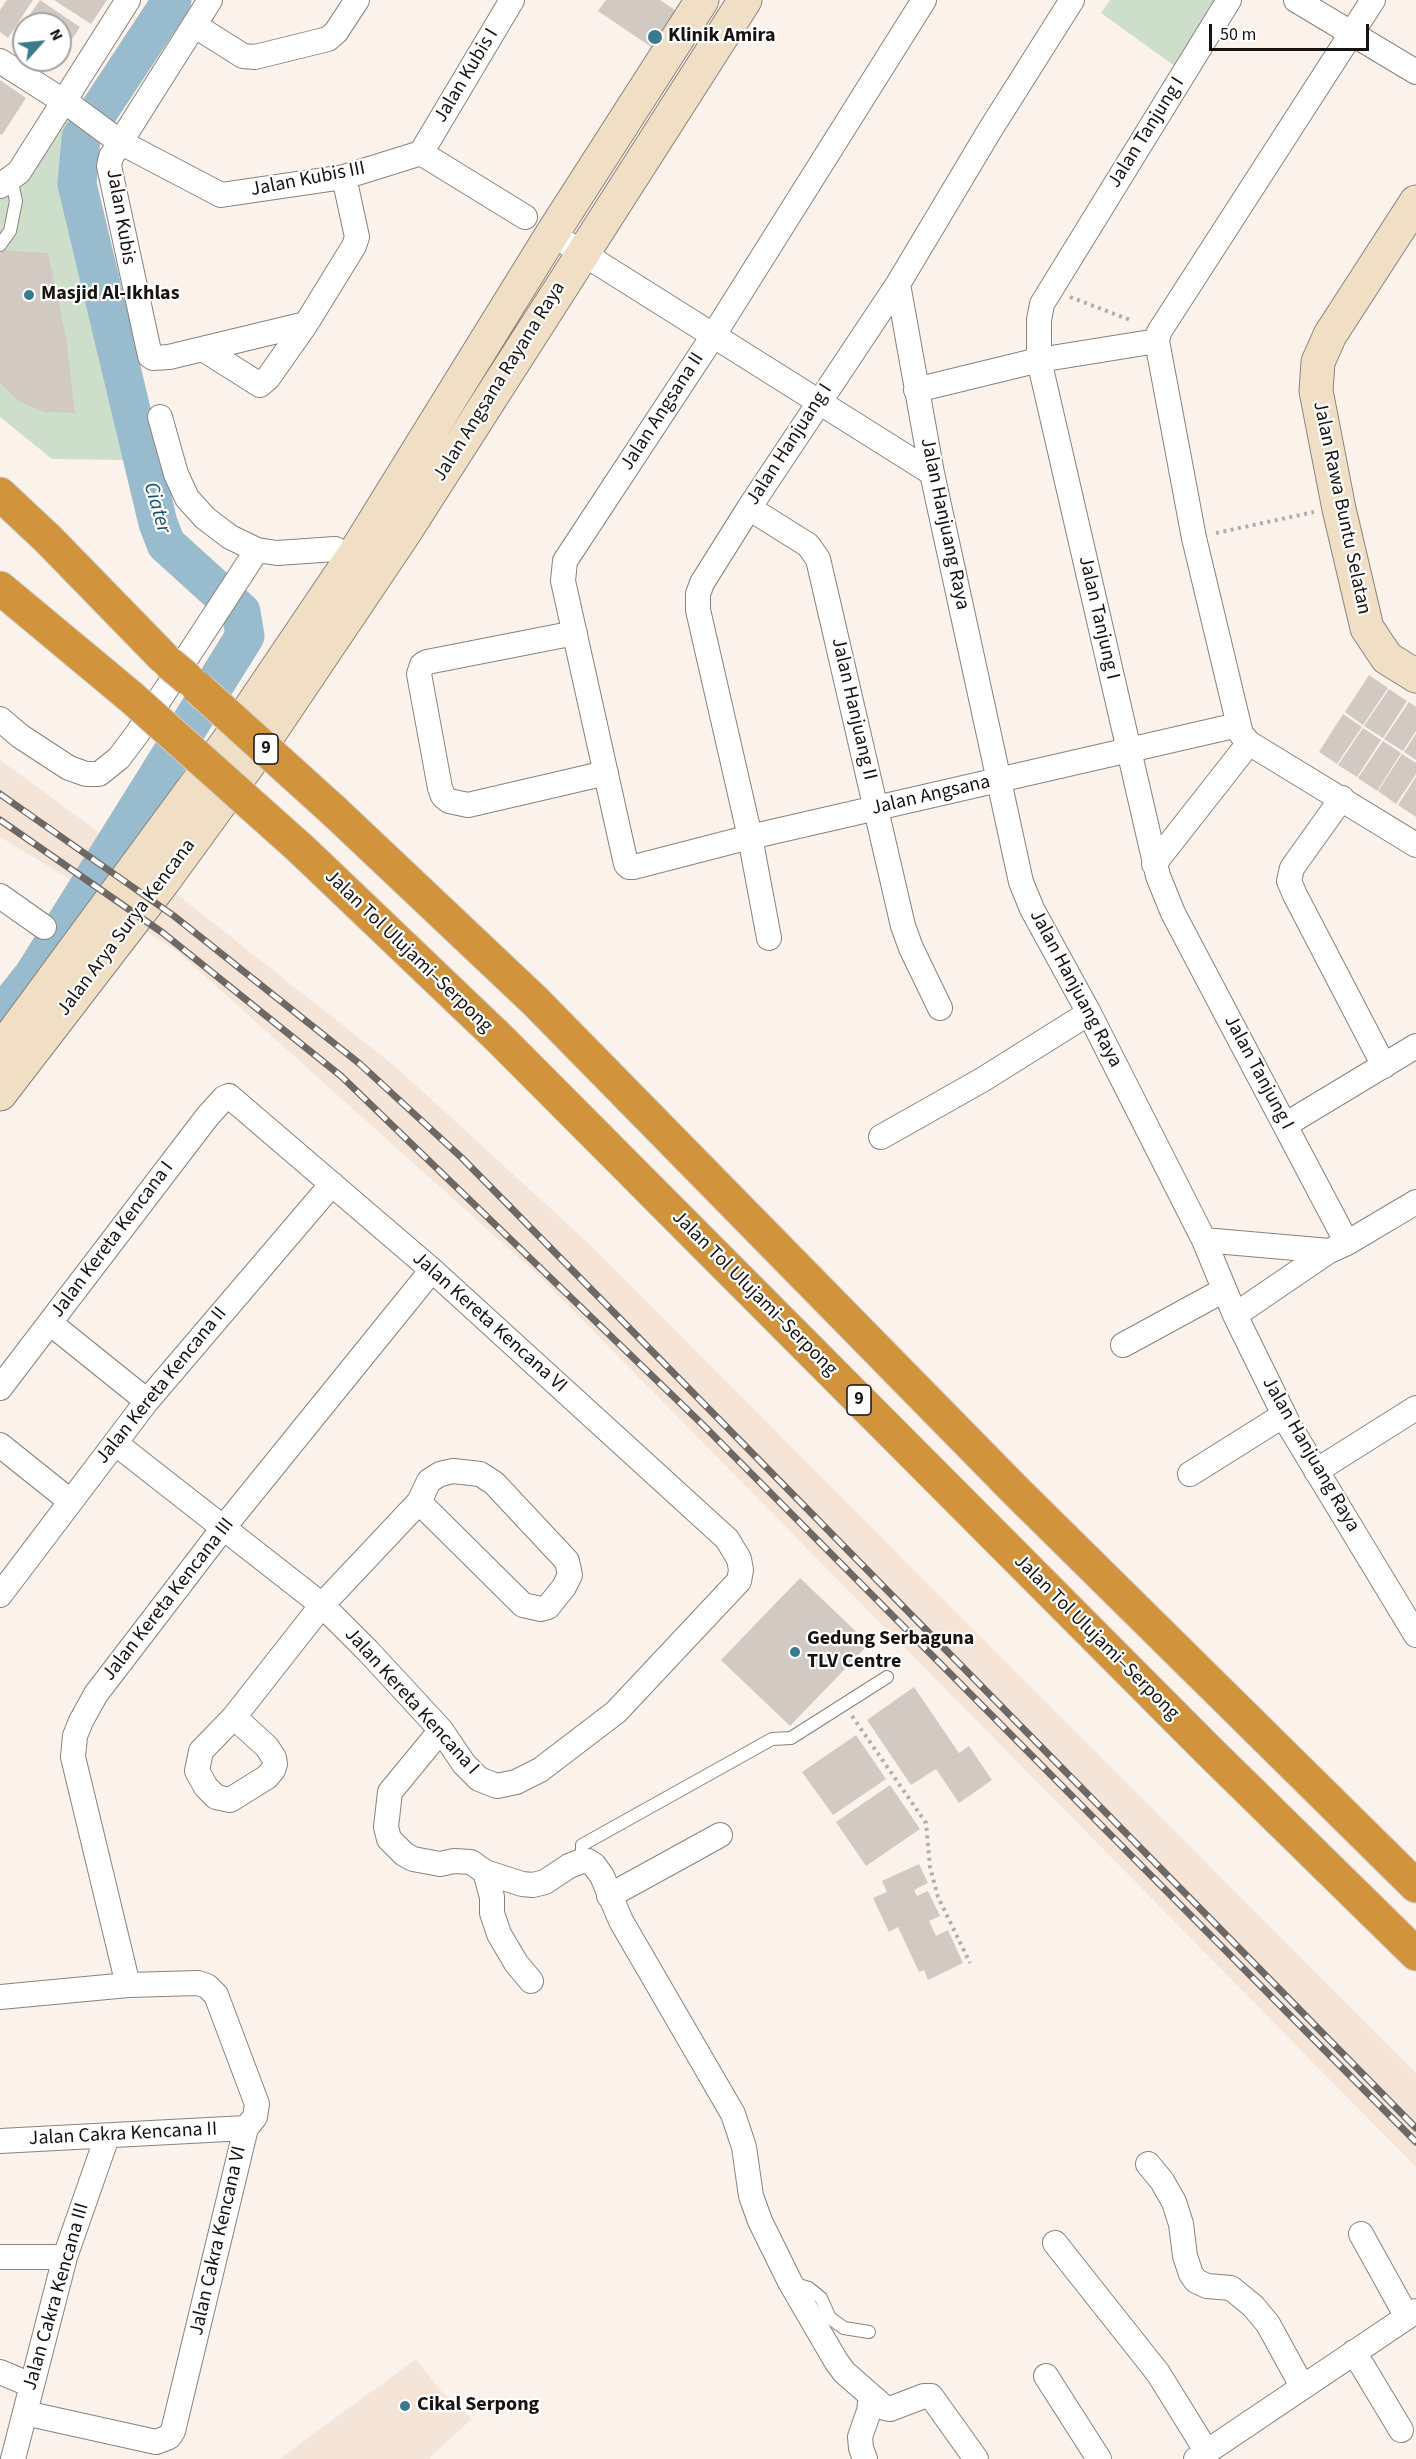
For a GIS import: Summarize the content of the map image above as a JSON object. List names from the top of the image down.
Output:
{
  "streets": {
    "highway": ["9", "Jalan Tol Ulujami–Serpong"],
    "street": [
      "Jalan Kubis I",
      "Jalan Tanjung I",
      "Jalan Kubis III",
      "Jalan Kubis",
      "Jalan Angsana Rayana Raya",
      "Jalan Angsana II",
      "Jalan Hanjuang I",
      "Jalan Rawa Buntu Selatan",
      "Jalan Hanjuang Raya",
      "Jalan Hanjuang II",
      "Jalan Angsana",
      "Jalan Arya Surya Kencana",
      "Jalan Kereta Kencana I",
      "Jalan Kereta Kencana VI",
      "Jalan Kereta Kencana II",
      "Jalan Kereta Kencana III",
      "Jalan Cakra Kencana II",
      "Jalan Cakra Kencana VI",
      "Jalan Cakra Kencana III"
    ]
  },
  "crossings": [
    ["Jalan Kubis I", "Jalan Kubis III"],
    ["Jalan Tanjung I", "Jalan Angsana"],
    ["Jalan Kubis III", "Jalan Kubis"],
    ["Jalan Angsana Rayana Raya", "Jalan Arya Surya Kencana"],
    ["Jalan Angsana II", "Jalan Angsana"],
    ["Jalan Hanjuang I", "Jalan Hanjuang Raya"],
    ["Jalan Hanjuang I", "Jalan Hanjuang II"],
    ["Jalan Hanjuang I", "Jalan Angsana"],
    ["Jalan Hanjuang Raya", "Jalan Angsana"],
    ["Jalan Hanjuang II", "Jalan Angsana"],
    ["Jalan Kereta Kencana I", "Jalan Kereta Kencana VI"],
    ["Jalan Kereta Kencana I", "Jalan Kereta Kencana II"],
    ["Jalan Kereta Kencana I", "Jalan Kereta Kencana III"],
    ["Jalan Kereta Kencana VI", "Jalan Kereta Kencana II"],
    ["Jalan Kereta Kencana VI", "Jalan Kereta Kencana III"],
    ["Jalan Kereta Kencana III", "Jalan Cakra Kencana VI"],
    ["Jalan Cakra Kencana II", "Jalan Cakra Kencana VI"],
    ["Jalan Cakra Kencana II", "Jalan Cakra Kencana III"],
    ["Jalan Cakra Kencana VI", "Jalan Cakra Kencana III"]
  ],
  "water": ["Ciater"],
  "places": [
    "Klinik Amira",
    "Masjid Al-Ikhlas",
    "Gedung Serbaguna TLV Centre",
    "Cikal Serpong"
  ],
  "scale_bar": "50 m",
  "north": "top right"
}
